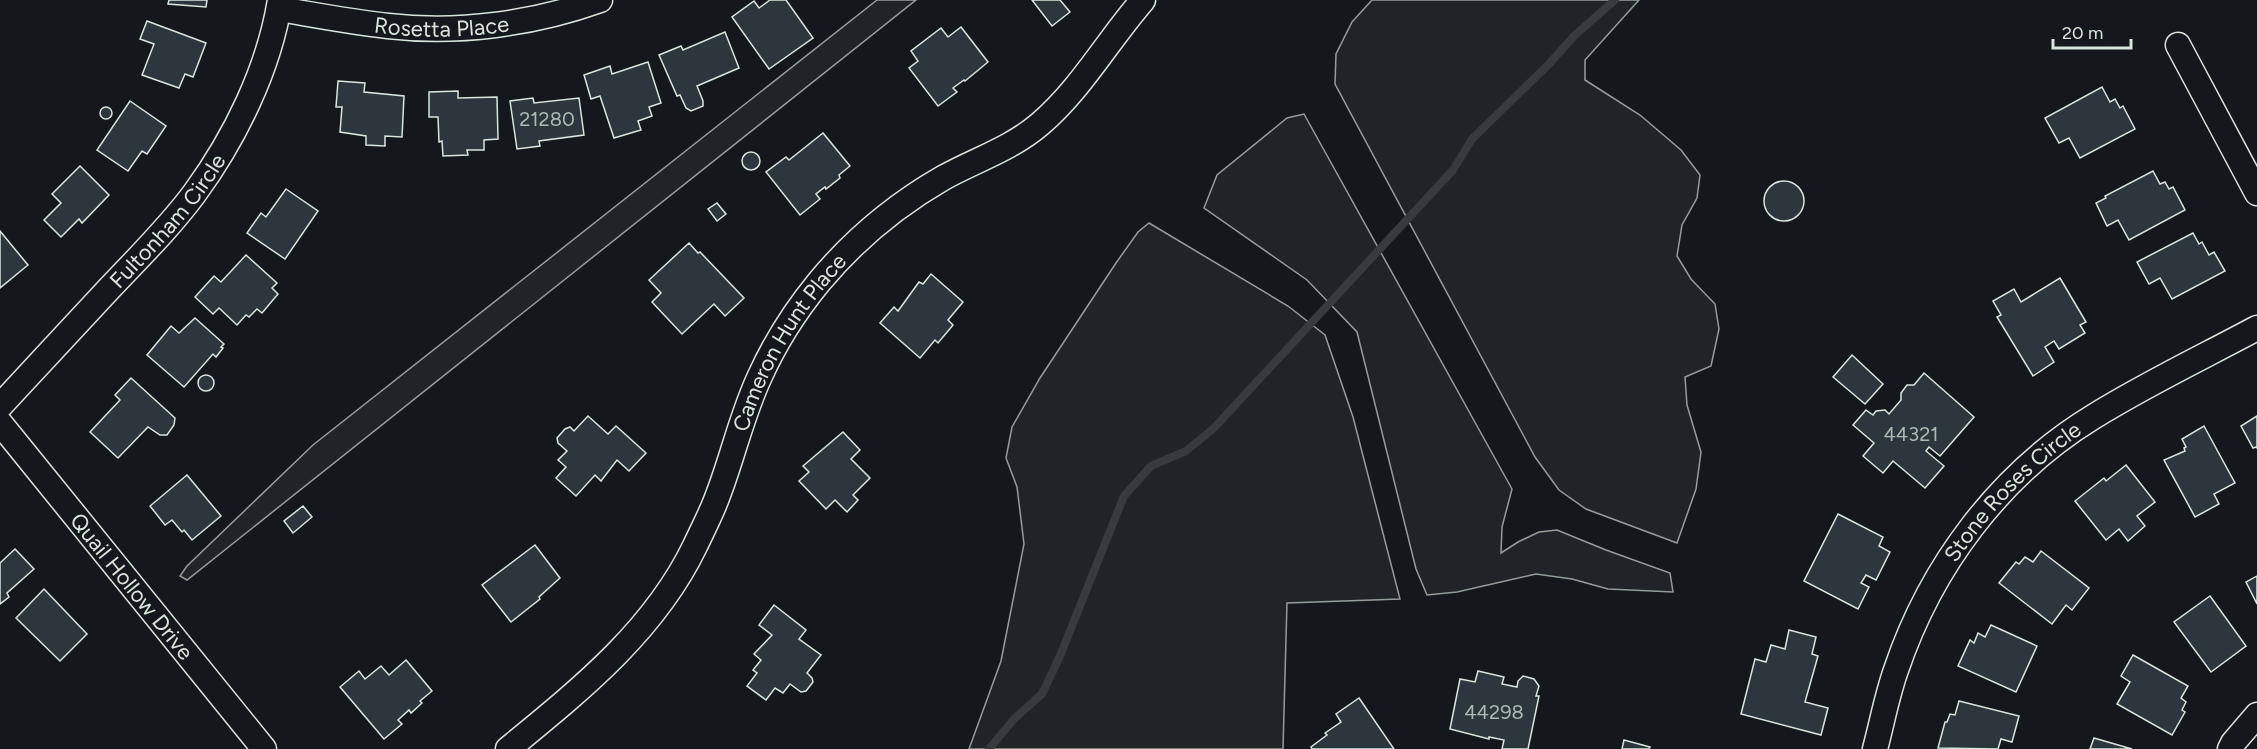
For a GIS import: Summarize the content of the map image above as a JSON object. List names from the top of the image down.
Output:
{
  "streets": {
    "street": [
      "Rosetta Place",
      "Fultonham Circle",
      "Cameron Hunt Place",
      "Stone Roses Circle",
      "Quail Hollow Drive"
    ]
  },
  "crossings": [
    ["Rosetta Place", "Fultonham Circle"]
  ],
  "house_numbers": ["21280", "44321", "44298"],
  "scale_bar": "20 m"
}
